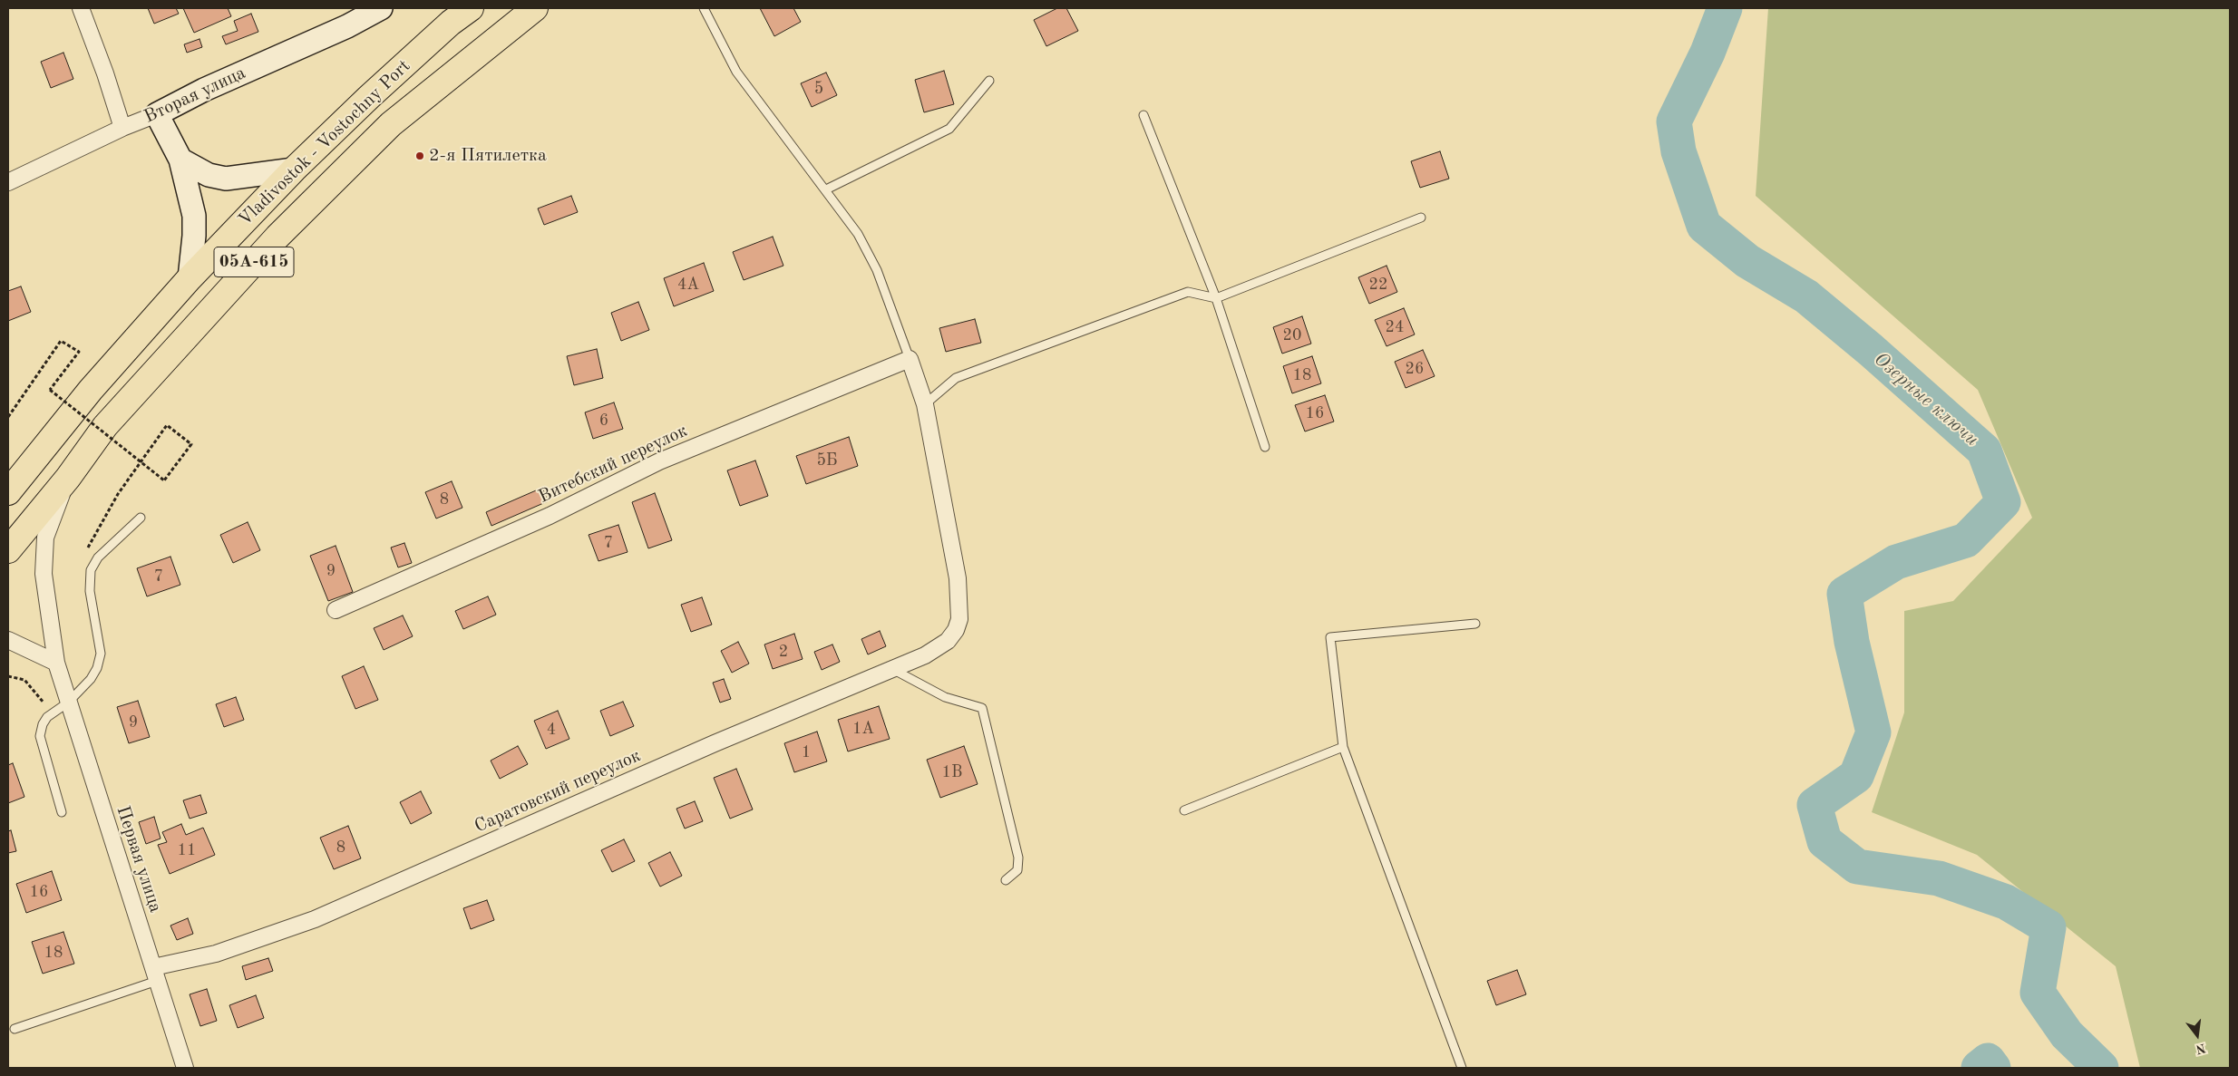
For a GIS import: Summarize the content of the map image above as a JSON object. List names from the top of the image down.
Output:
{
  "streets": {
    "highway": ["Vladivostok - Vostochny Port", "05А-615"],
    "main road": ["Вторая улица"],
    "street": ["Витебский переулок", "Саратовский переулок", "Первая улица"]
  },
  "crossings": [
    ["Vladivostok - Vostochny Port", "Первая улица"],
    ["Саратовский переулок", "Первая улица"]
  ],
  "water": ["Озерные ключи"],
  "places": ["2-я Пятилетка"],
  "house_numbers": [
    "5",
    "4А",
    "22",
    "24",
    "20",
    "26",
    "18",
    "16",
    "6",
    "5Б",
    "8",
    "7",
    "9",
    "7",
    "2",
    "9",
    "1А",
    "4",
    "1",
    "1В",
    "8",
    "11",
    "16",
    "18"
  ],
  "north": "bottom"
}
